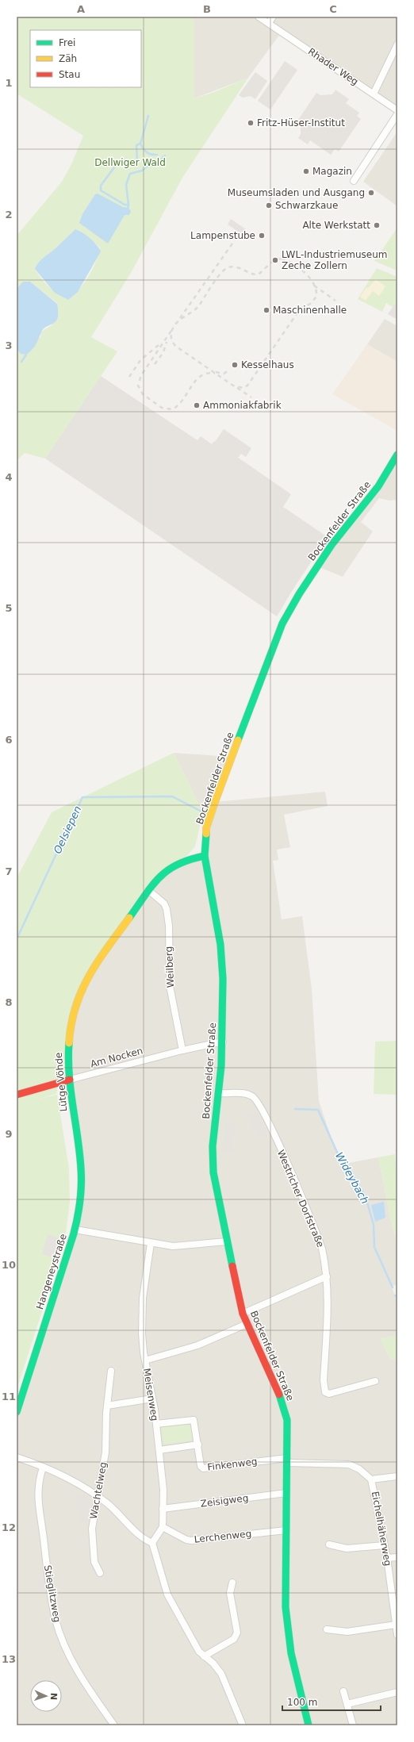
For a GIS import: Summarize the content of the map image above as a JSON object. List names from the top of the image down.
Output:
{
  "streets": {
    "main road": [
      "Bockenfelder Straße",
      "Am Nocken",
      "Lütge Vöhde",
      "Hangeneystraße"
    ],
    "street": [
      "Rhader Weg",
      "Weilberg",
      "Westricher Dorfstraße",
      "Meisenweg",
      "Finkenweg",
      "Wachtelweg",
      "Zeisigweg",
      "Eichelhäherweg",
      "Lerchenweg",
      "Stieglitzweg"
    ]
  },
  "crossings": [
    ["Bockenfelder Straße", "Am Nocken"],
    ["Bockenfelder Straße", "Lütge Vöhde"],
    ["Bockenfelder Straße", "Westricher Dorfstraße"],
    ["Bockenfelder Straße", "Hangeneystraße"],
    ["Bockenfelder Straße", "Finkenweg"],
    ["Bockenfelder Straße", "Zeisigweg"],
    ["Bockenfelder Straße", "Eichelhäherweg"],
    ["Bockenfelder Straße", "Lerchenweg"],
    ["Weilberg", "Am Nocken"],
    ["Weilberg", "Lütge Vöhde"],
    ["Am Nocken", "Lütge Vöhde"],
    ["Lütge Vöhde", "Hangeneystraße"],
    ["Hangeneystraße", "Meisenweg"],
    ["Meisenweg", "Finkenweg"],
    ["Meisenweg", "Zeisigweg"],
    ["Meisenweg", "Lerchenweg"],
    ["Finkenweg", "Eichelhäherweg"]
  ],
  "water": ["Oelsiepen", "Wideybach"],
  "parks": ["Dellwiger Wald"],
  "places": [
    "Fritz-Hüser-Institut",
    "Magazin",
    "Museumsladen und Ausgang",
    "Schwarzkaue",
    "Alte Werkstatt",
    "Lampenstube",
    "LWL-Industriemuseum Zeche Zollern",
    "Maschinenhalle",
    "Kesselhaus",
    "Ammoniakfabrik"
  ],
  "legend": ["Frei", "Zäh", "Stau"],
  "scale_bar": "100 m",
  "north": "right",
  "grid": {
    "columns": ["A", "B", "C"],
    "rows": [
      "1",
      "2",
      "3",
      "4",
      "5",
      "6",
      "7",
      "8",
      "9",
      "10",
      "11",
      "12",
      "13"
    ]
  }
}
